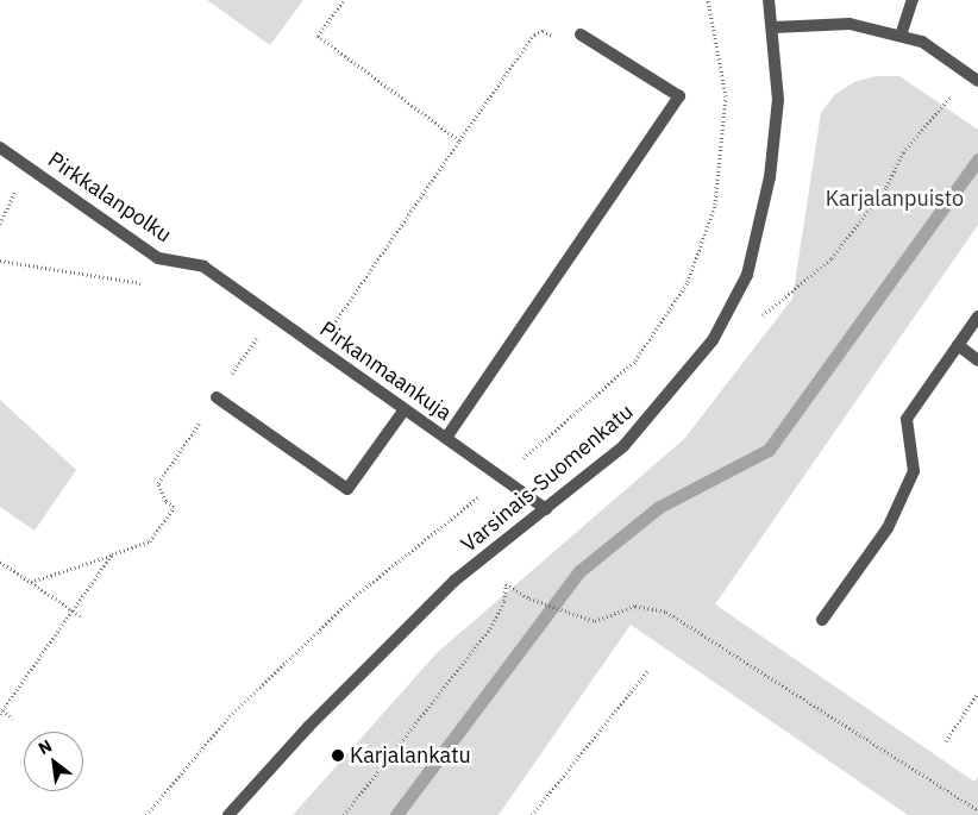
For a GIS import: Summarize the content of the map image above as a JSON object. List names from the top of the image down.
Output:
{
  "streets": {
    "street": ["Pirkkalanpolku", "Pirkanmaankuja", "Varsinais-Suomenkatu"]
  },
  "crossings": [
    ["Pirkkalanpolku", "Pirkanmaankuja"],
    ["Pirkanmaankuja", "Varsinais-Suomenkatu"]
  ],
  "parks": ["Karjalanpuisto"],
  "places": ["Karjalankatu"],
  "north": "top left"
}
